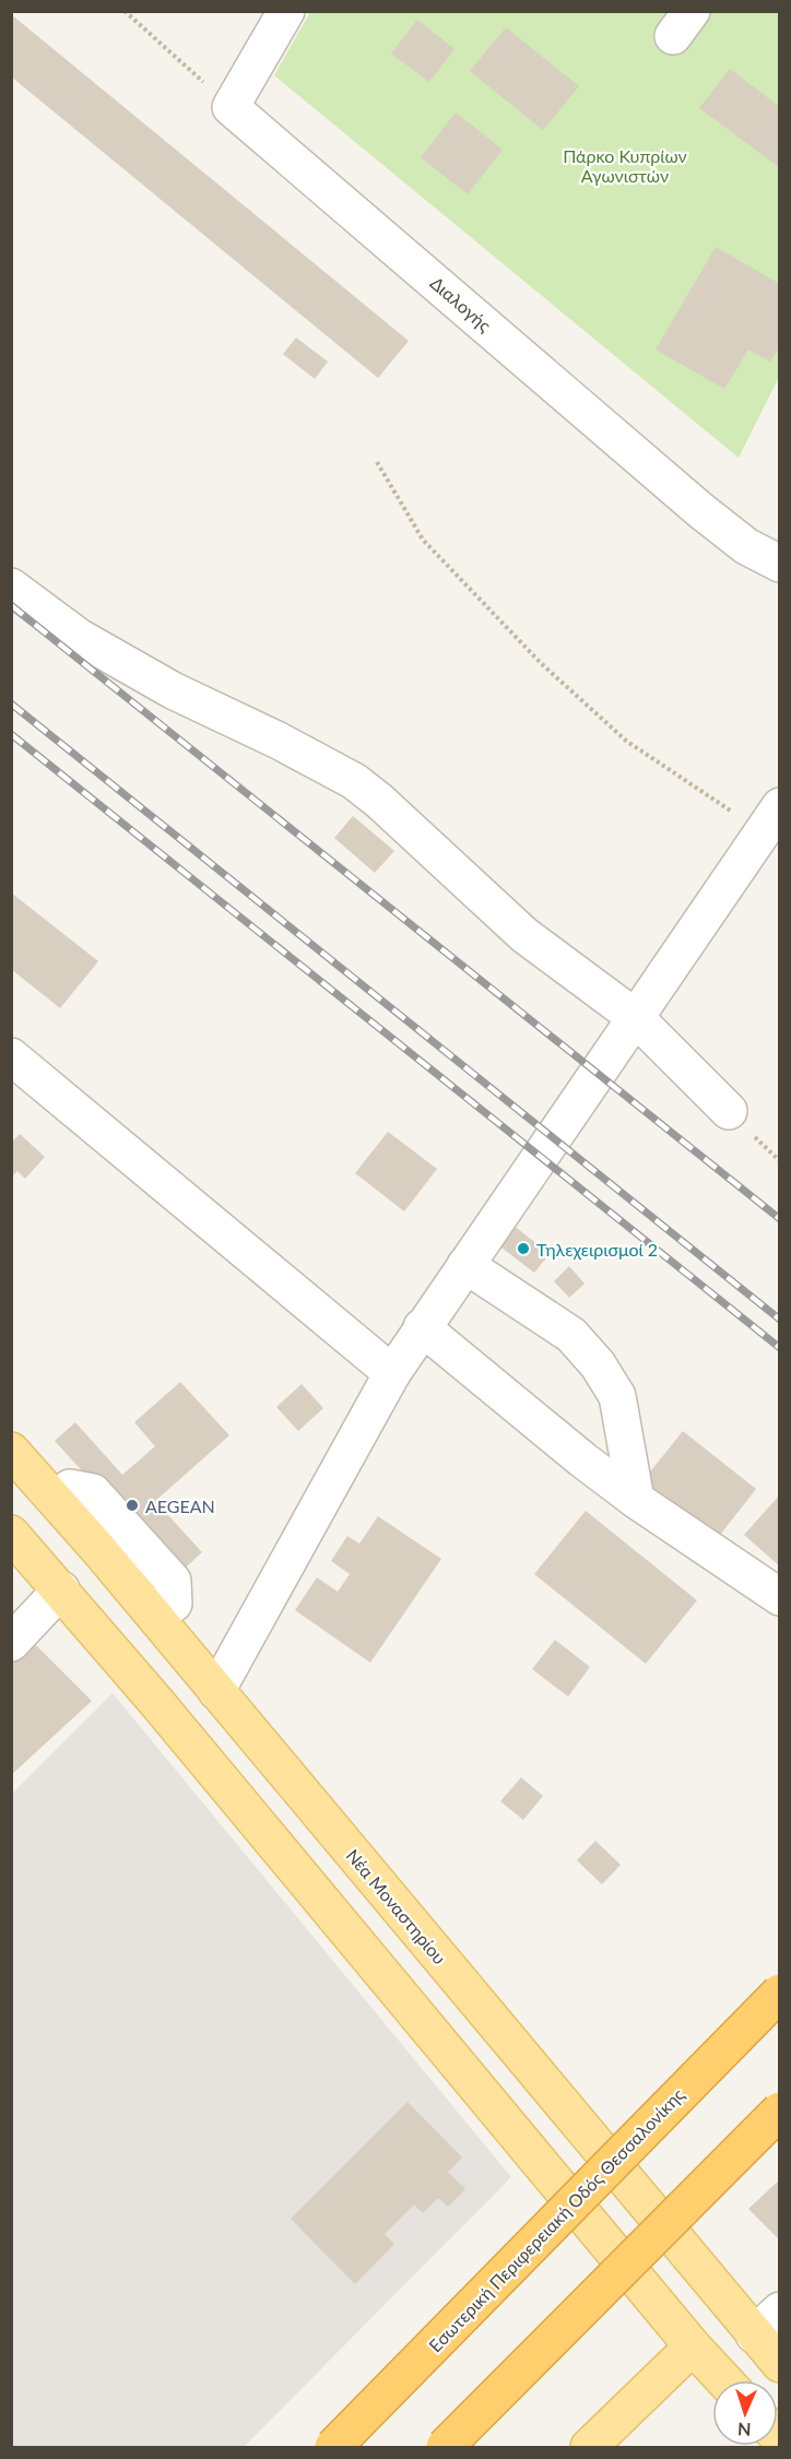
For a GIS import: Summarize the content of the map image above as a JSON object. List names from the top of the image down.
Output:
{
  "streets": {
    "highway": ["Εσωτερική Περιφερειακή Οδός Θεσσαλονίκης"],
    "main road": ["Νέα Μοναστηρίου"],
    "street": ["Διαλογής"]
  },
  "parks": ["Πάρκο Κυπρίων Αγωνιστών"],
  "places": ["Τηλεχειρισμοί 2", "AEGEAN"],
  "north": "bottom"
}
